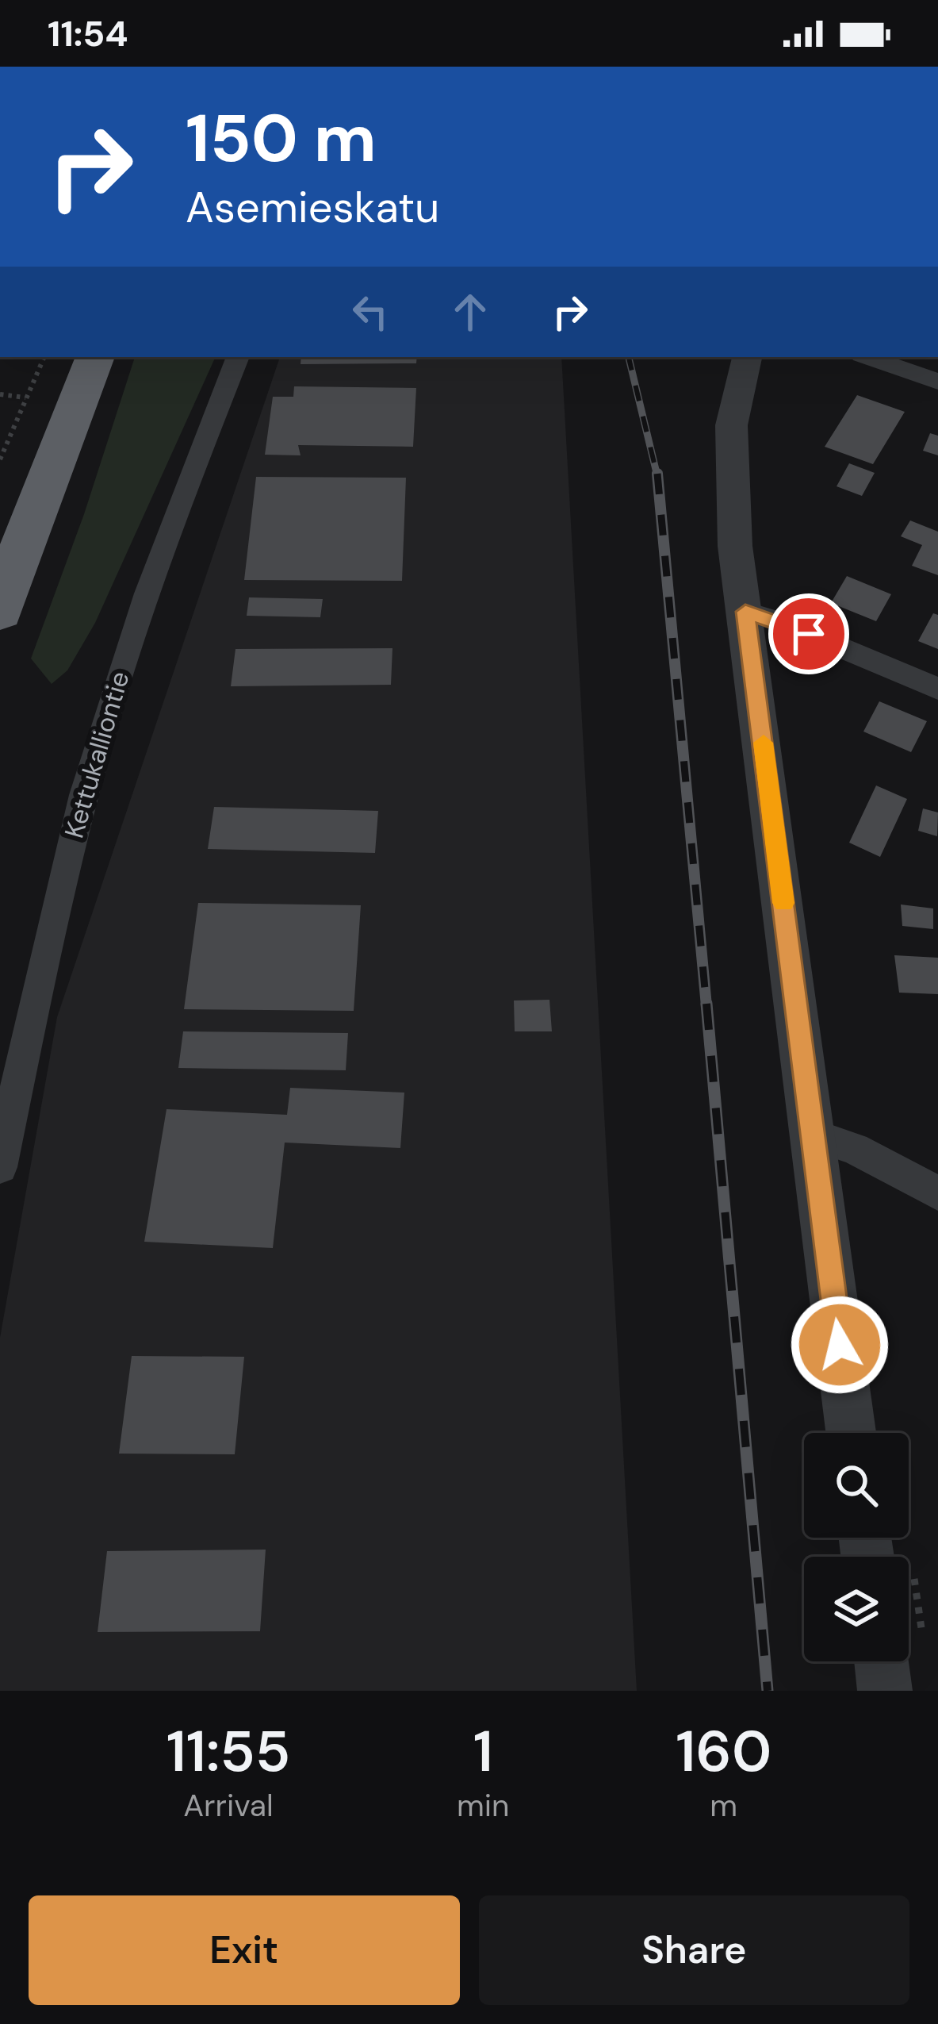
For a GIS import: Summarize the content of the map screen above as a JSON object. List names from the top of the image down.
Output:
{
  "streets": {
    "street": ["Kettukalliontie"]
  },
  "page": {
    "status": "11:54",
    "turn": ["150 m", "Asemieskatu"],
    "eta": [
      "11:55",
      "Arrival",
      "1",
      "min",
      "160",
      "m"
    ],
    "buttons": ["Exit", "Share"]
  }
}
